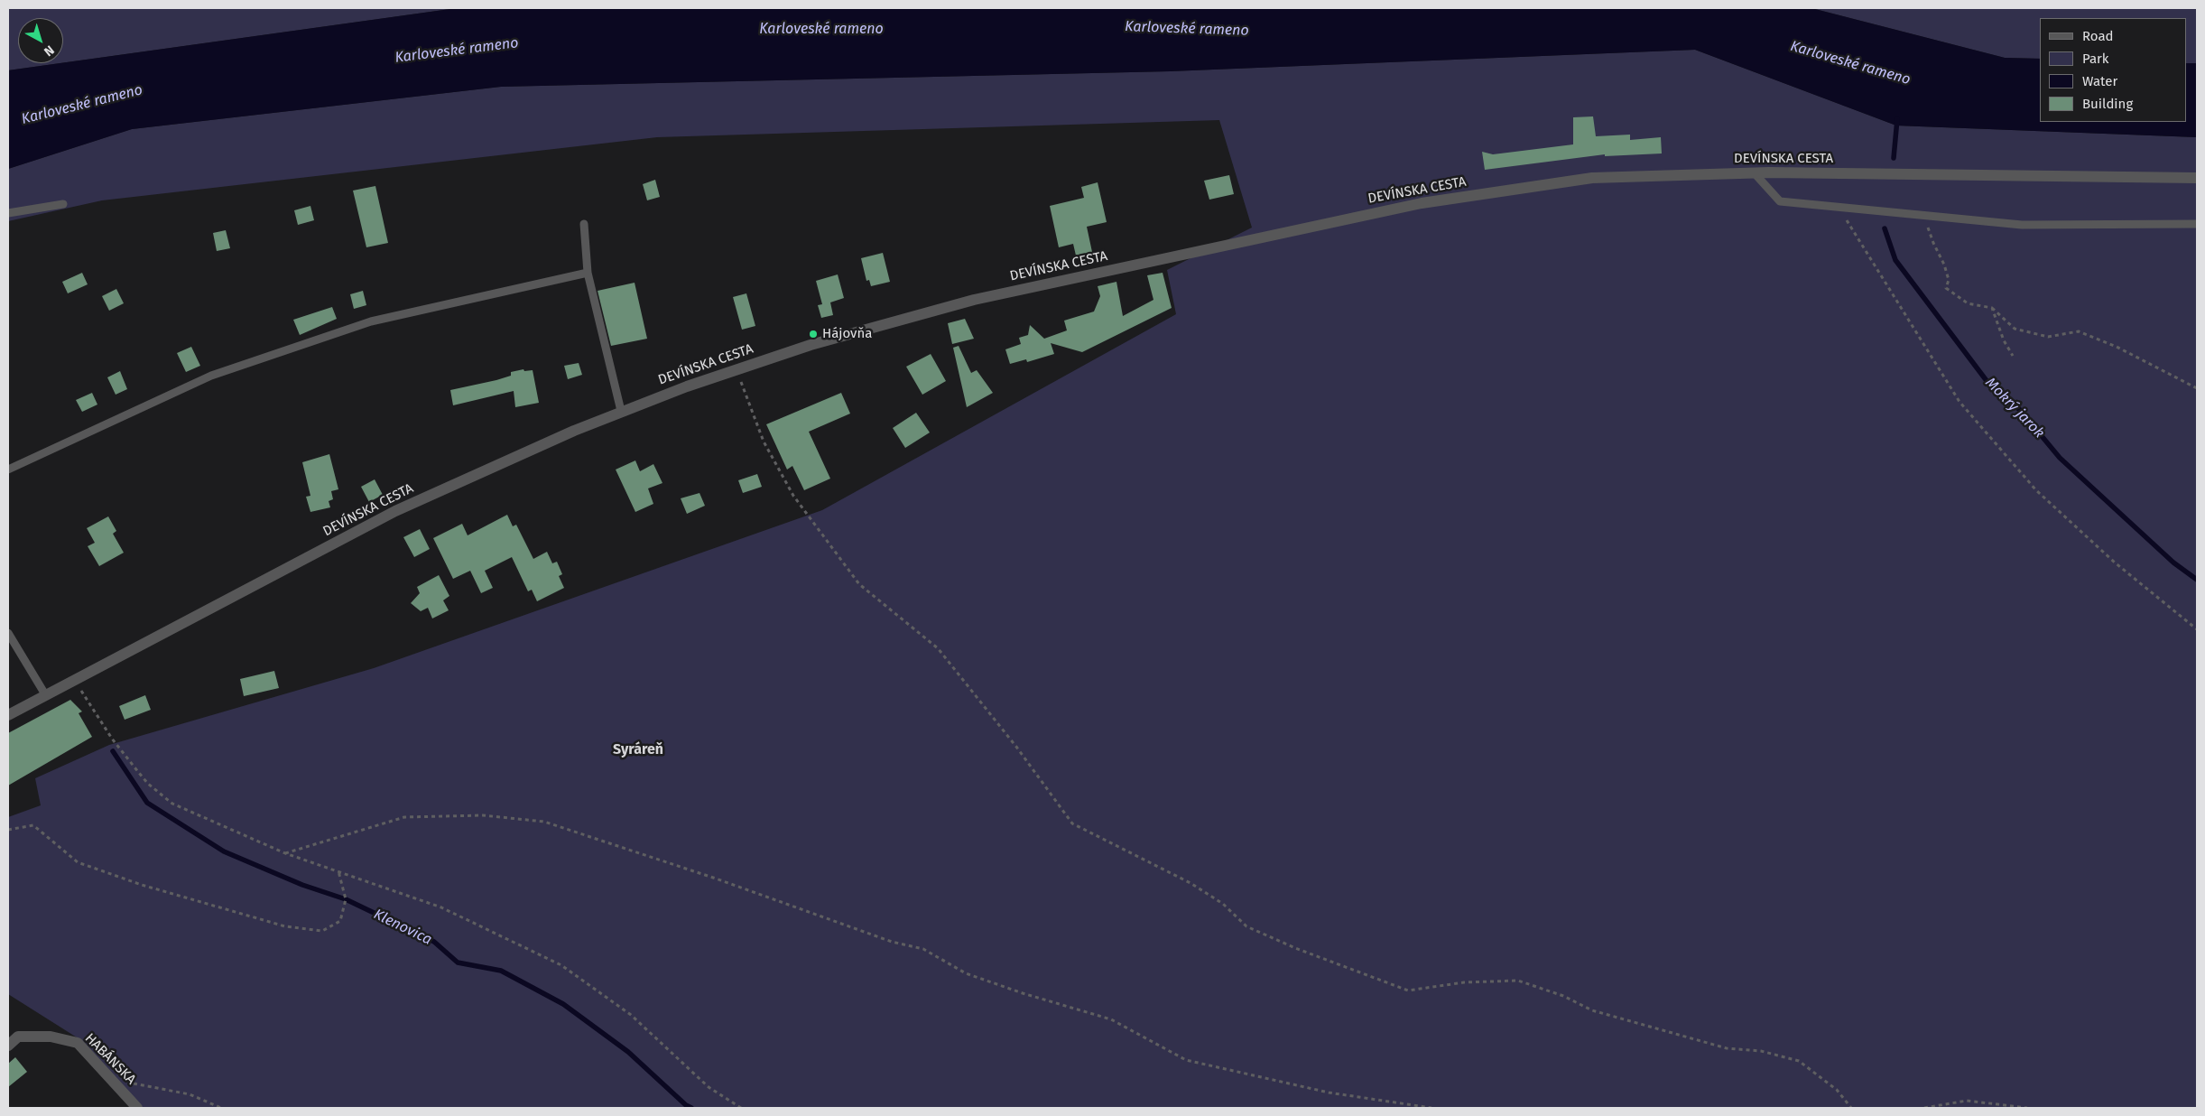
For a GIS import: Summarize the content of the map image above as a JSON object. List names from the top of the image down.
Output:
{
  "streets": {
    "street": ["DEVÍNSKA CESTA", "HABÁNSKA"]
  },
  "districts": ["Syráreň"],
  "water": ["Karloveské rameno", "Mokrý jarok", "Klenovica"],
  "places": ["Hájovňa"],
  "legend": [
    "Road",
    "Park",
    "Water",
    "Building"
  ],
  "north": "bottom right"
}
